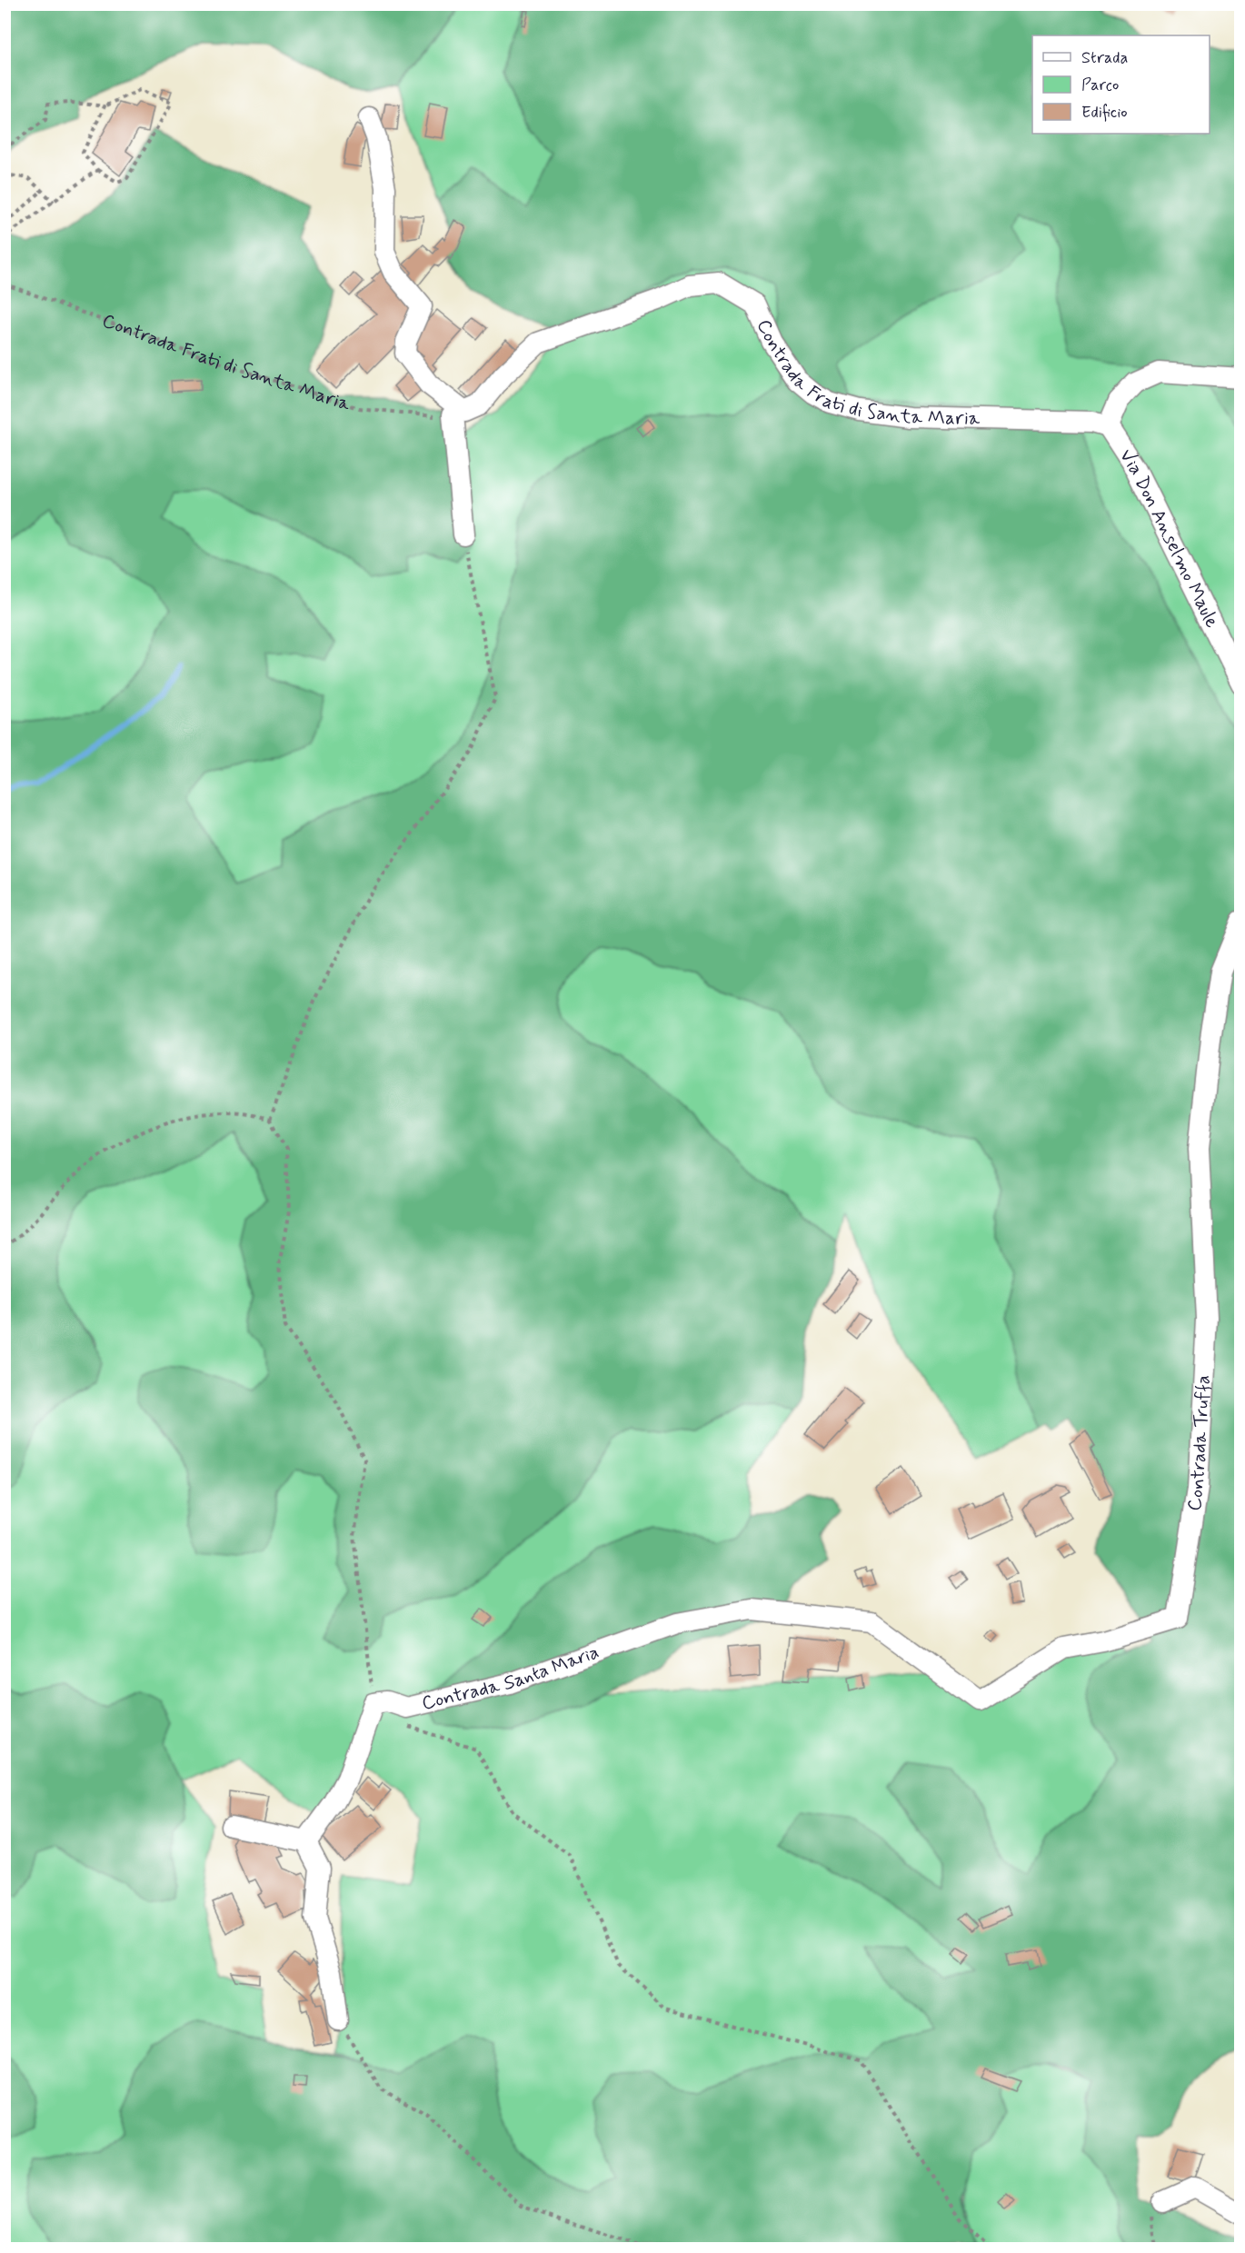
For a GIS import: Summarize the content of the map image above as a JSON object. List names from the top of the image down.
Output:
{
  "streets": {
    "street": [
      "Contrada Frati di Santa Maria",
      "Via Don Anselmo Maule",
      "Contrada Truffa",
      "Contrada Santa Maria"
    ]
  },
  "crossings": [
    ["Contrada Frati di Santa Maria", "Via Don Anselmo Maule"],
    ["Contrada Truffa", "Contrada Santa Maria"]
  ],
  "legend": ["Strada", "Parco", "Edificio"]
}
